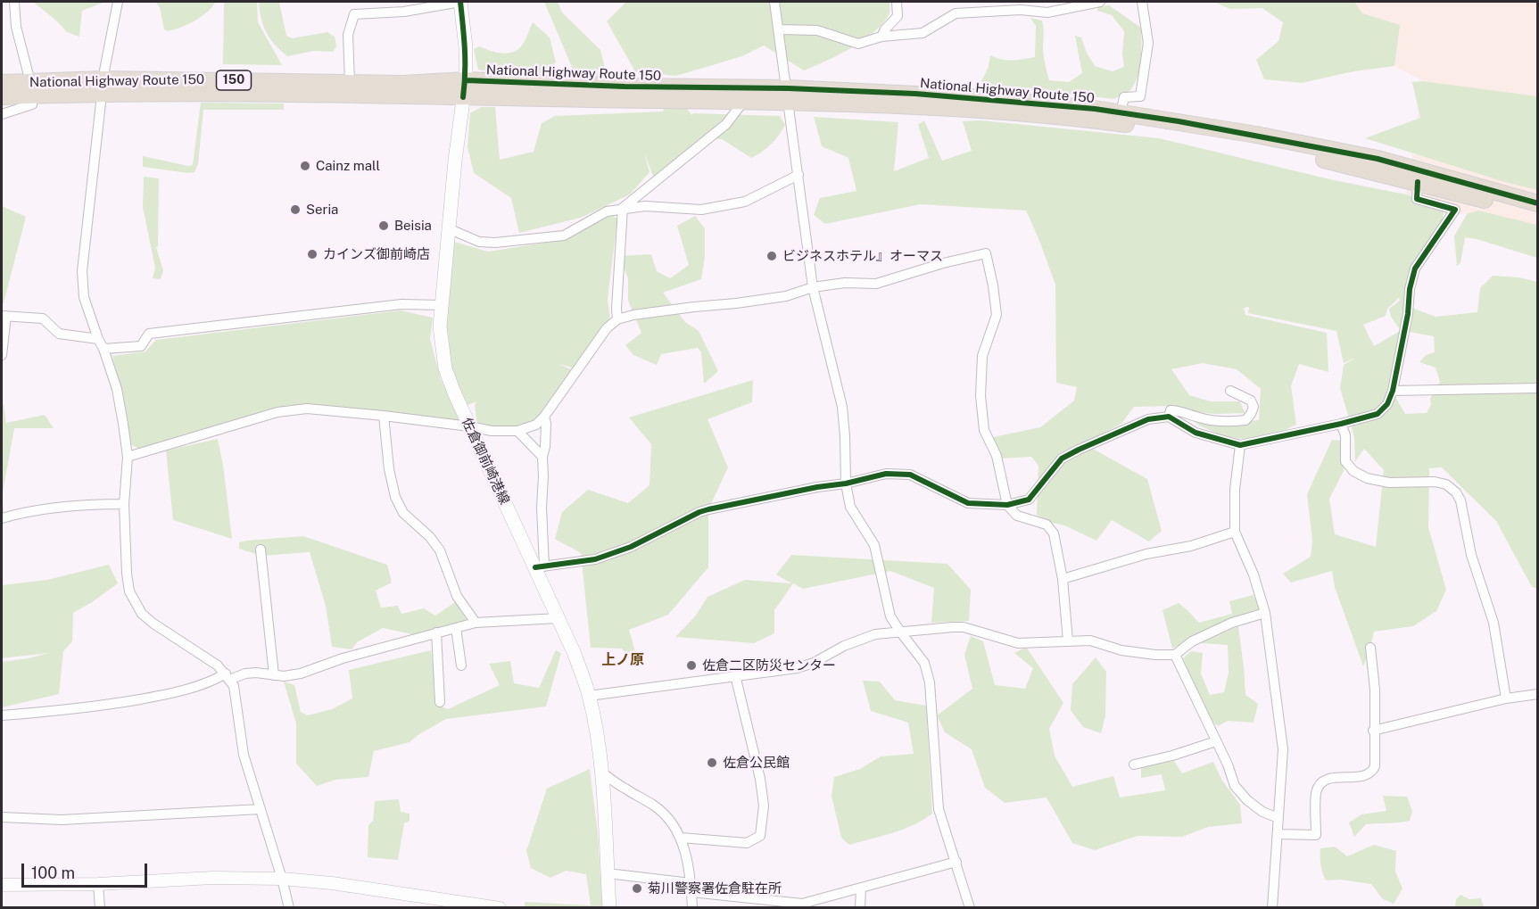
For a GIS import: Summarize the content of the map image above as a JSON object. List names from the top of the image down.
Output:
{
  "streets": {
    "highway": ["National Highway Route 150", "150"],
    "main road": ["佐倉御前崎港線"]
  },
  "crossings": [
    ["National Highway Route 150", "佐倉御前崎港線"]
  ],
  "districts": ["上ノ原"],
  "places": [
    "Cainz mall",
    "Seria",
    "Beisia",
    "カインズ御前崎店",
    "ビジネスホテル』オーマス",
    "佐倉二区防災センター",
    "佐倉公民館",
    "菊川警察署佐倉駐在所"
  ],
  "scale_bar": "100 m"
}
